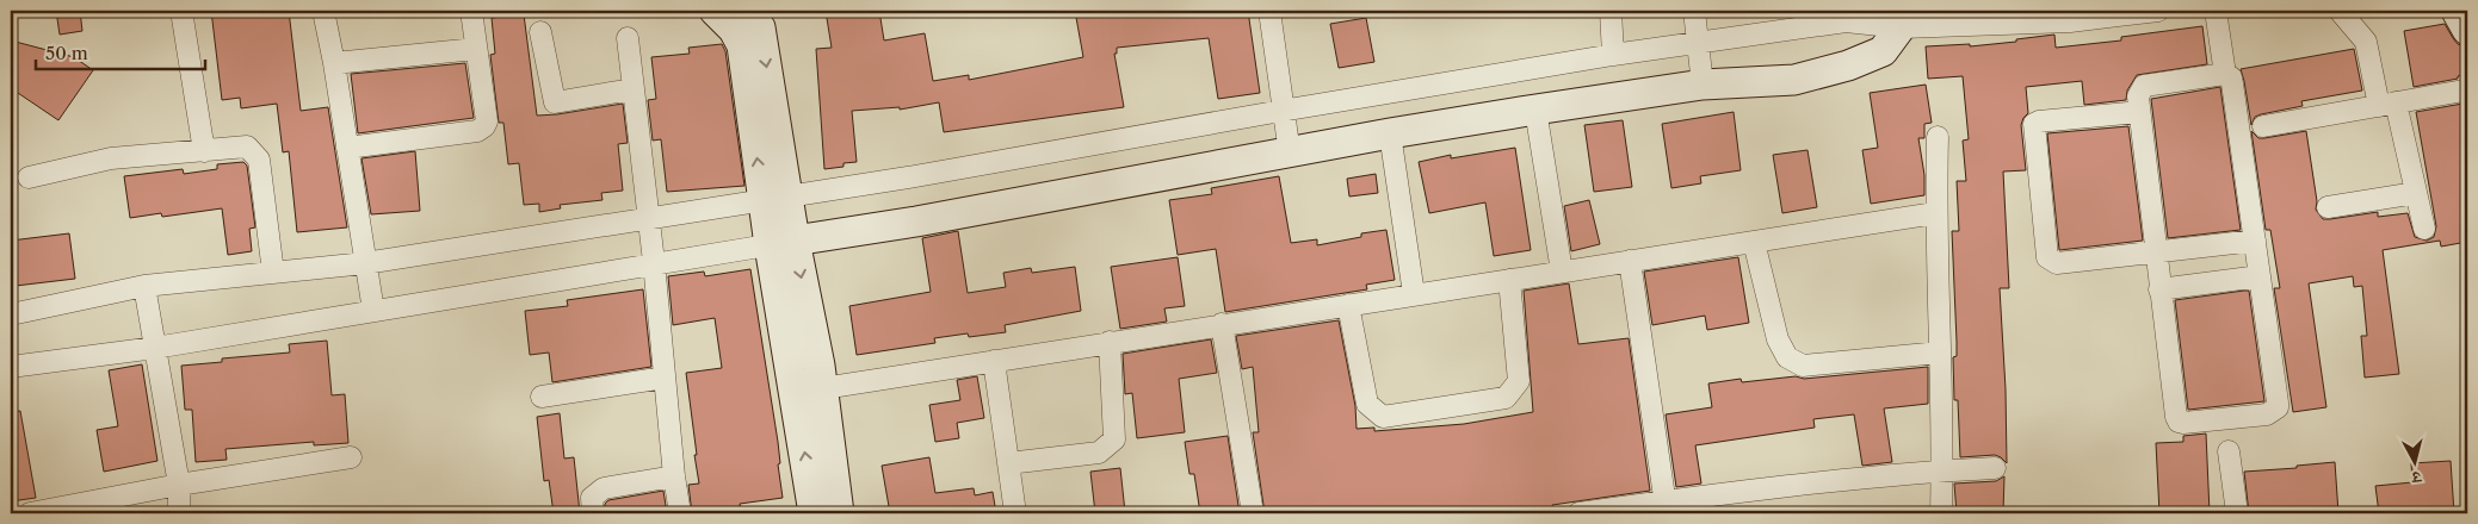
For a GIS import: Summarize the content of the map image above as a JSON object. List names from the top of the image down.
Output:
{
  "scale_bar": "50 m",
  "north": "bottom"
}
